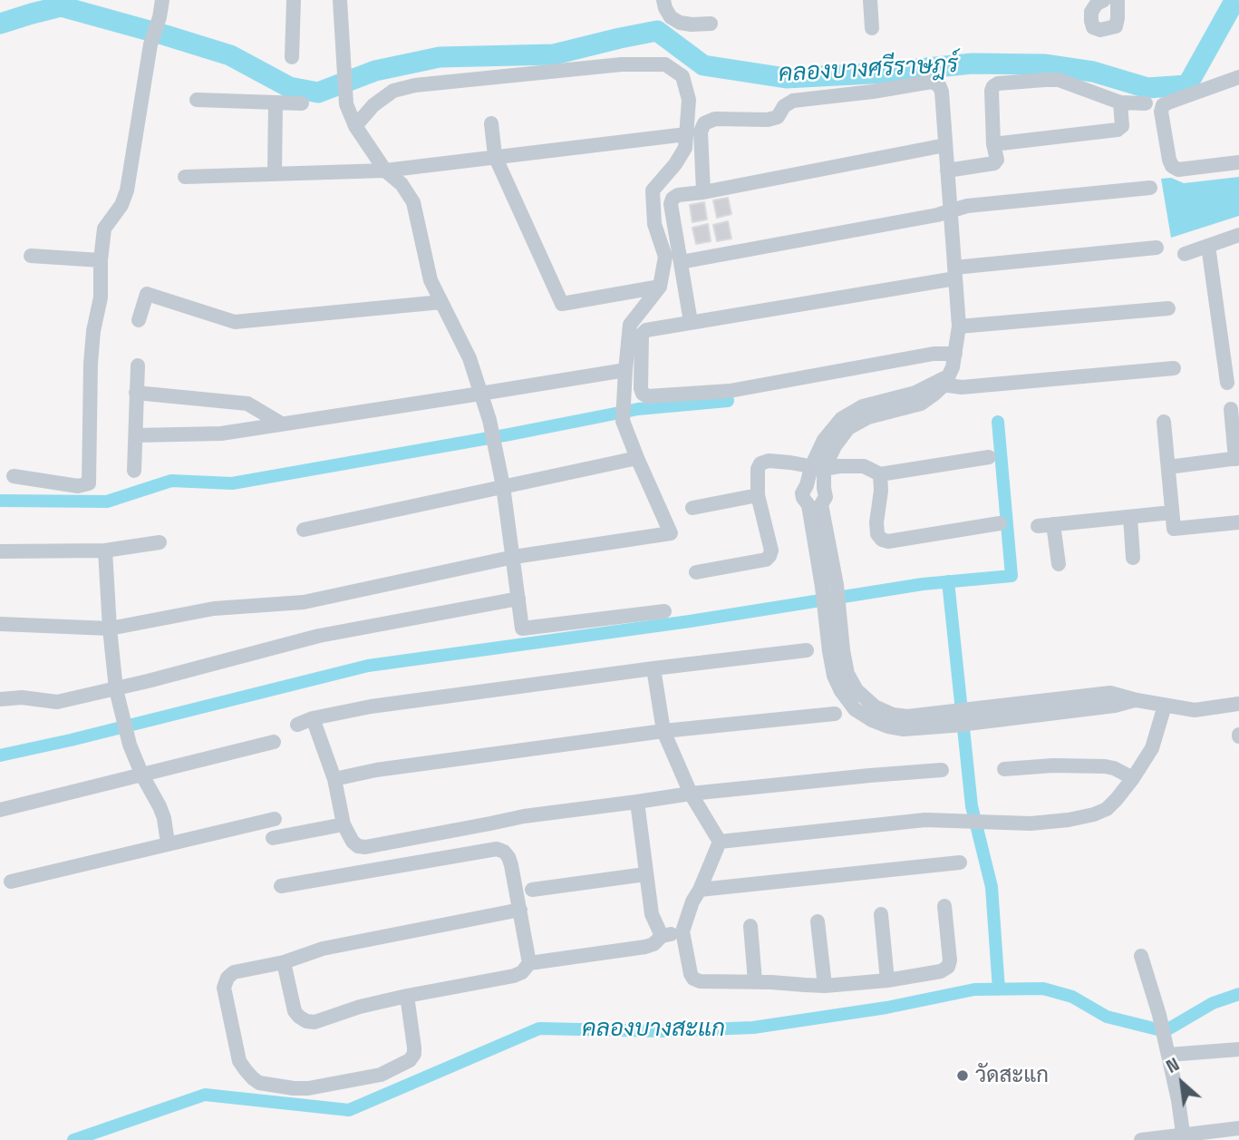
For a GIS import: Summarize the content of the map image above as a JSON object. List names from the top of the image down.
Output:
{
  "water": ["คลองบางศรีราษฎร์", "คลองบางสะแก"],
  "places": ["วัดสะแก"],
  "north": "top left"
}
